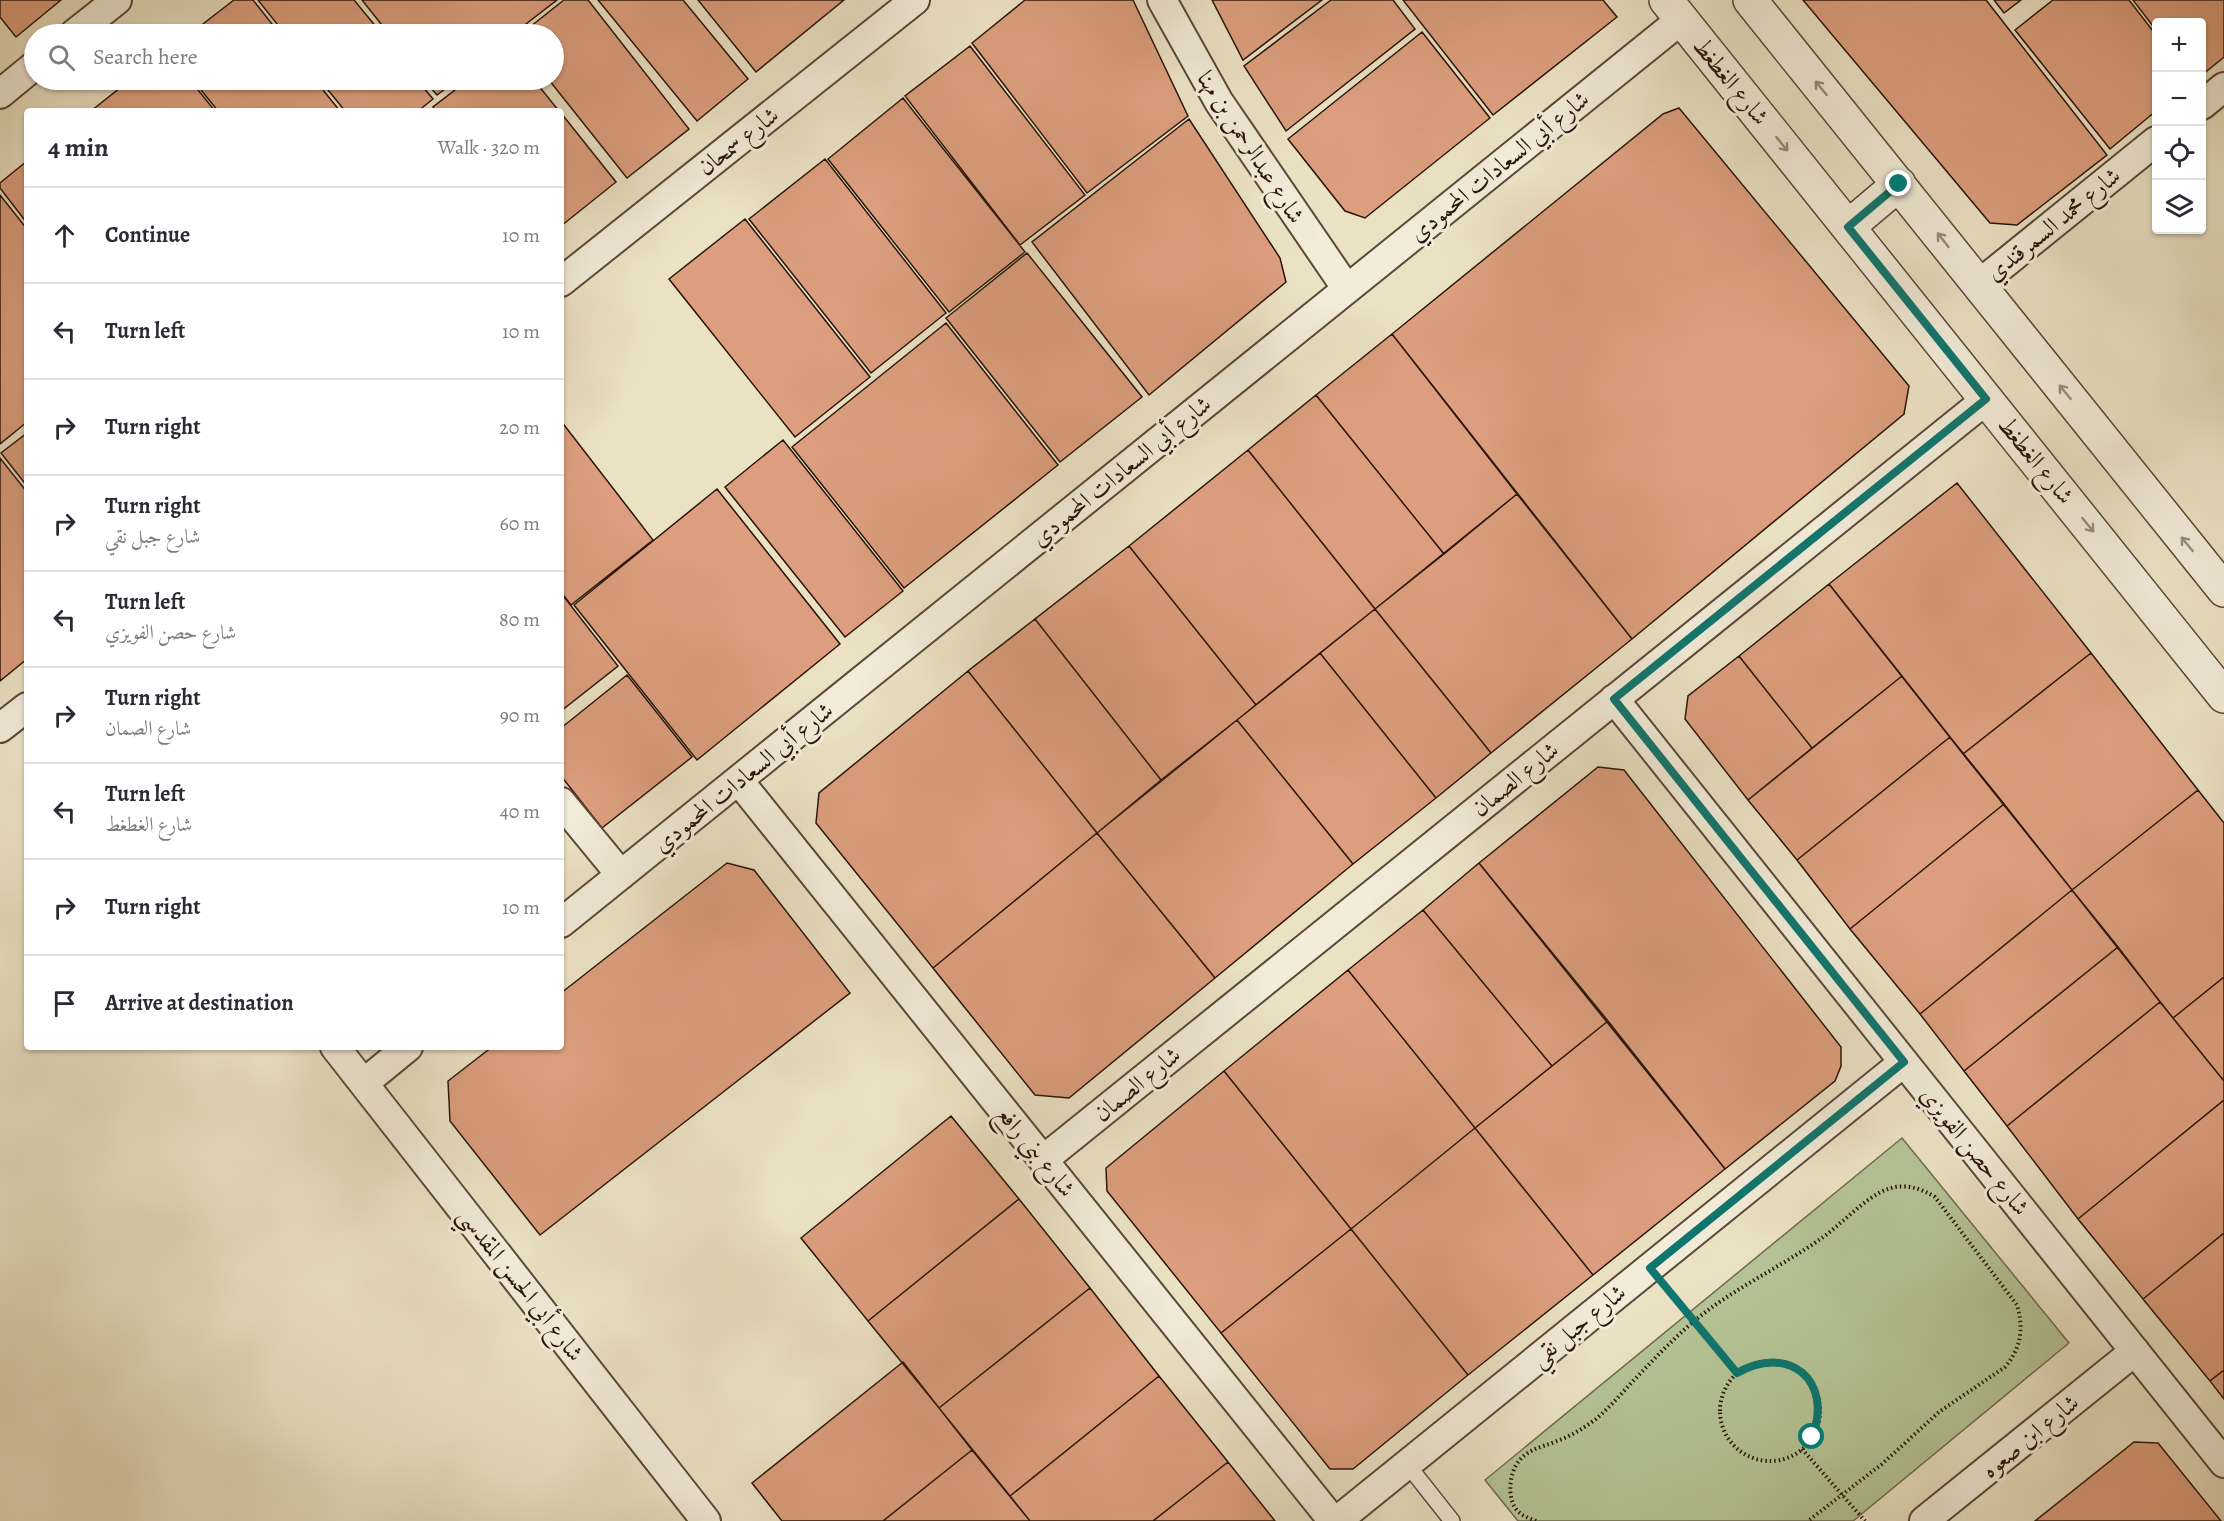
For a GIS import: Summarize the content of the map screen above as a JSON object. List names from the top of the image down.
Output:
{
  "streets": {
    "street": [
      "شارع الغطغط",
      "شارع سمحان",
      "شارع عبدالرحمن بن مهنا",
      "شارع أبي السعادات المحمودي",
      "شارع محمد السمرقندي",
      "شارع الصمان",
      "شارع بني رافع",
      "شارع حصن الفويزي",
      "شارع أبي الحسن المقدسي",
      "شارع جبل نقي",
      "شارع ابن صعوه"
    ]
  },
  "crossings": [
    ["شارع الغطغط", "شارع أبي السعادات المحمودي"],
    ["شارع الغطغط", "شارع الصمان"],
    ["شارع عبدالرحمن بن مهنا", "شارع أبي السعادات المحمودي"],
    ["شارع أبي السعادات المحمودي", "شارع بني رافع"],
    ["شارع الصمان", "شارع بني رافع"],
    ["شارع الصمان", "شارع حصن الفويزي"],
    ["شارع بني رافع", "شارع جبل نقي"],
    ["شارع حصن الفويزي", "شارع جبل نقي"],
    ["شارع حصن الفويزي", "شارع ابن صعوه"]
  ],
  "page": {
    "map_buttons": ["+", "−"],
    "search": "Search here",
    "heading": ["4 min", "Walk · 320 m"],
    "list": [
      ["Continue", "10 m"],
      ["Turn left", "10 m"],
      ["Turn right", "20 m"],
      ["Turn right", "شارع جبل نقي", "60 m"],
      ["Turn left", "شارع حصن الفويزي", "80 m"],
      ["Turn right", "شارع الصمان", "90 m"],
      ["Turn left", "شارع الغطغط", "40 m"],
      ["Turn right", "10 m"],
      "Arrive at destination"
    ]
  }
}
